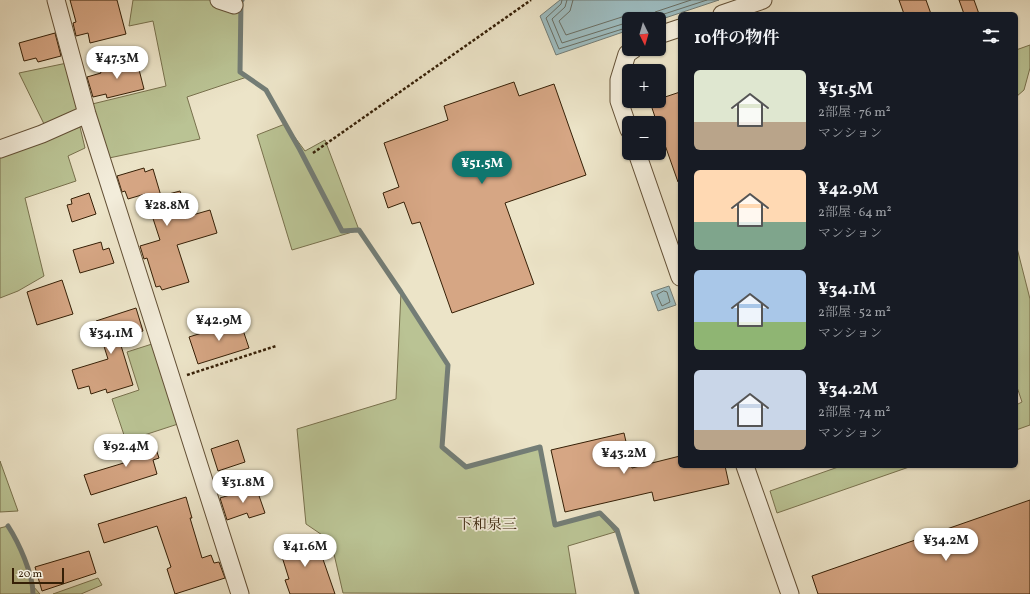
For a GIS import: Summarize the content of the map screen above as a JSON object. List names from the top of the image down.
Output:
{
  "districts": ["下和泉三"],
  "scale_bar": "20 m",
  "north": "bottom",
  "page": {
    "map_buttons": ["+", "−"],
    "heading": "10件の物件",
    "price": [
      "¥47.3M",
      "¥51.5M",
      "¥28.8M",
      "¥42.9M",
      "¥34.1M",
      "¥92.4M",
      "¥43.2M",
      "¥31.8M",
      "¥34.2M",
      "¥41.6M"
    ],
    "list": [
      {
        "name": "¥51.5M",
        "note": "2部屋 · 76 m² · マンション"
      },
      {
        "name": "¥42.9M",
        "note": "2部屋 · 64 m² · マンション"
      },
      {
        "name": "¥34.1M",
        "note": "2部屋 · 52 m² · マンション"
      },
      {
        "name": "¥34.2M",
        "note": "2部屋 · 74 m² · マンション"
      }
    ],
    "scale": "20 m"
  }
}
